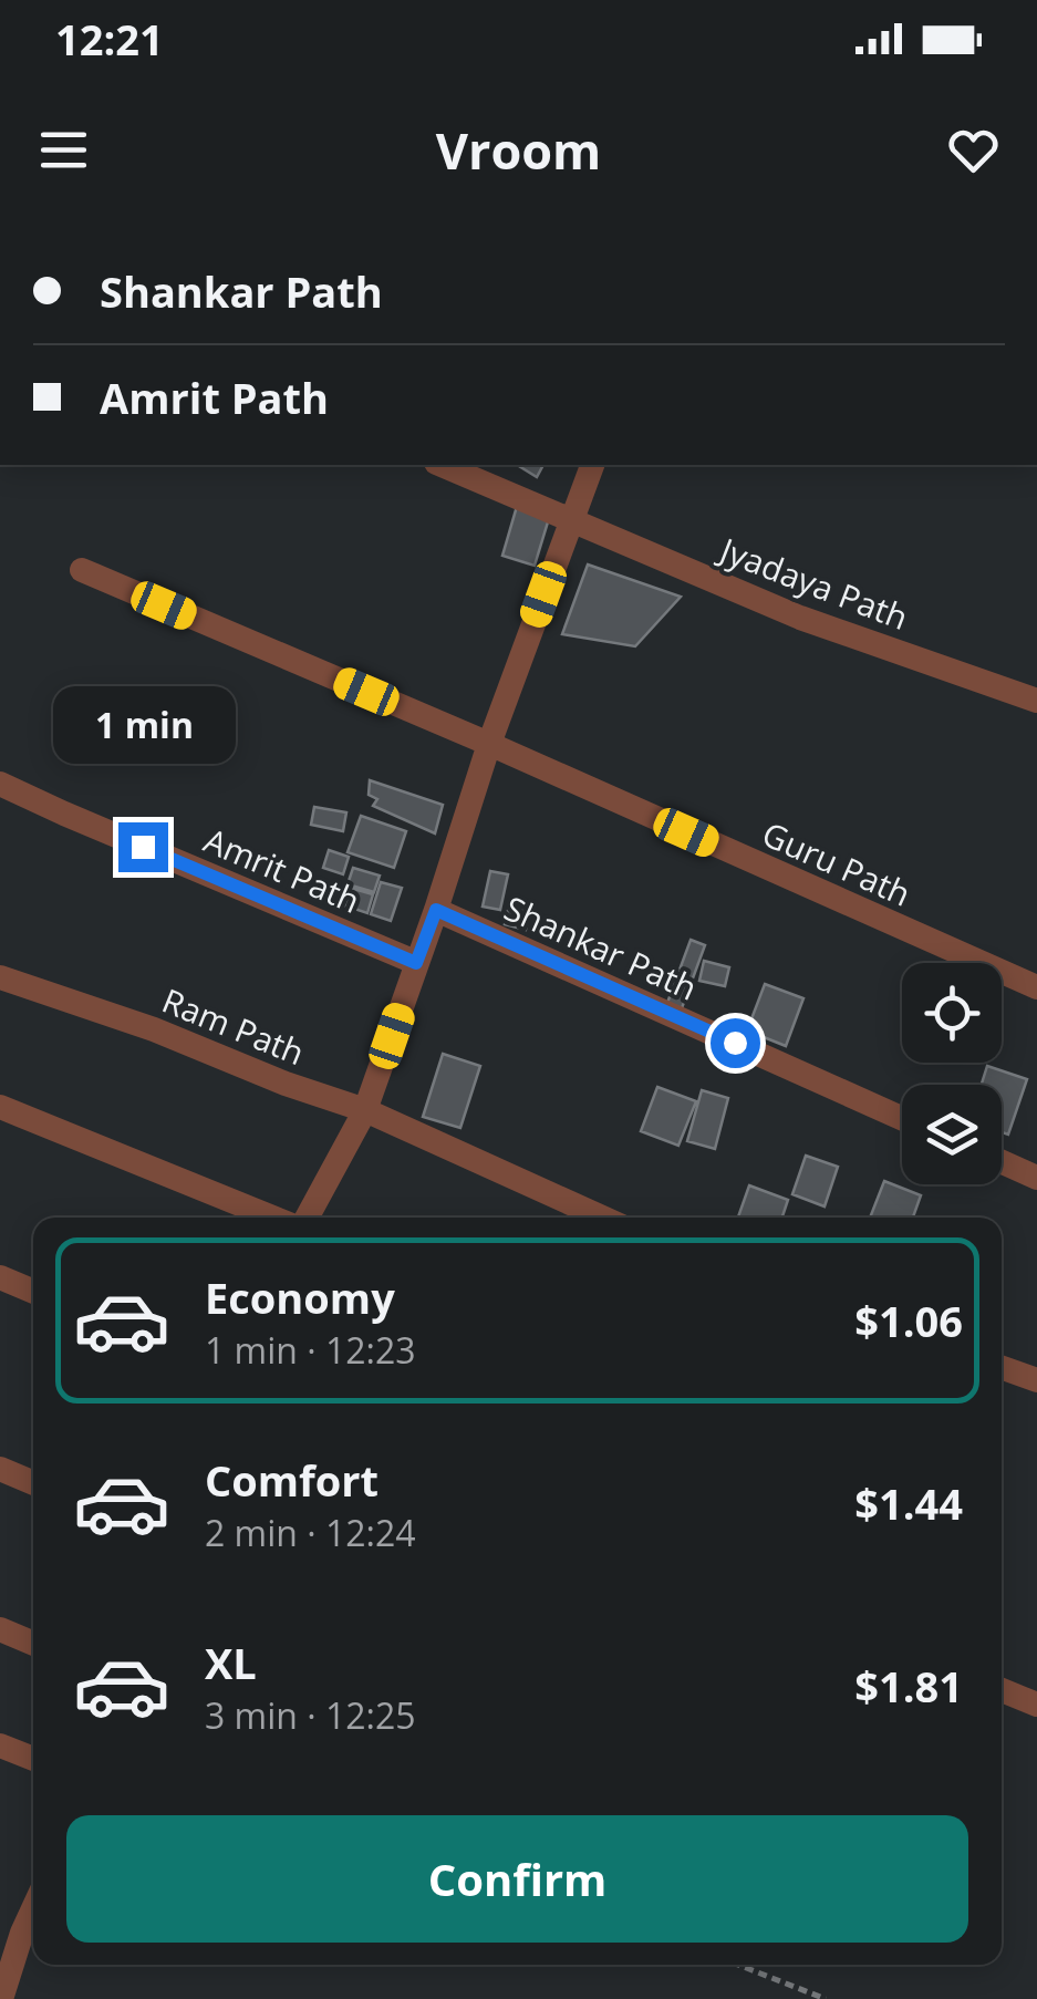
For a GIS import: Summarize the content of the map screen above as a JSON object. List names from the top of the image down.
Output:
{
  "streets": {
    "street": [
      "Jyadaya Path",
      "Guru Path",
      "Amrit Path",
      "Shankar Path",
      "Ram Path"
    ]
  },
  "page": {
    "status": "12:21",
    "header": "Vroom",
    "banner": ["Shankar Path", "Amrit Path"],
    "bubble": "1 min",
    "list": [
      {
        "name": "Economy",
        "note": "1 min · 12:23",
        "value": "$1.06"
      },
      {
        "name": "Comfort",
        "note": "2 min · 12:24",
        "value": "$1.44"
      },
      {
        "name": "XL",
        "note": "3 min · 12:25",
        "value": "$1.81"
      }
    ],
    "buttons": "Confirm"
  }
}
